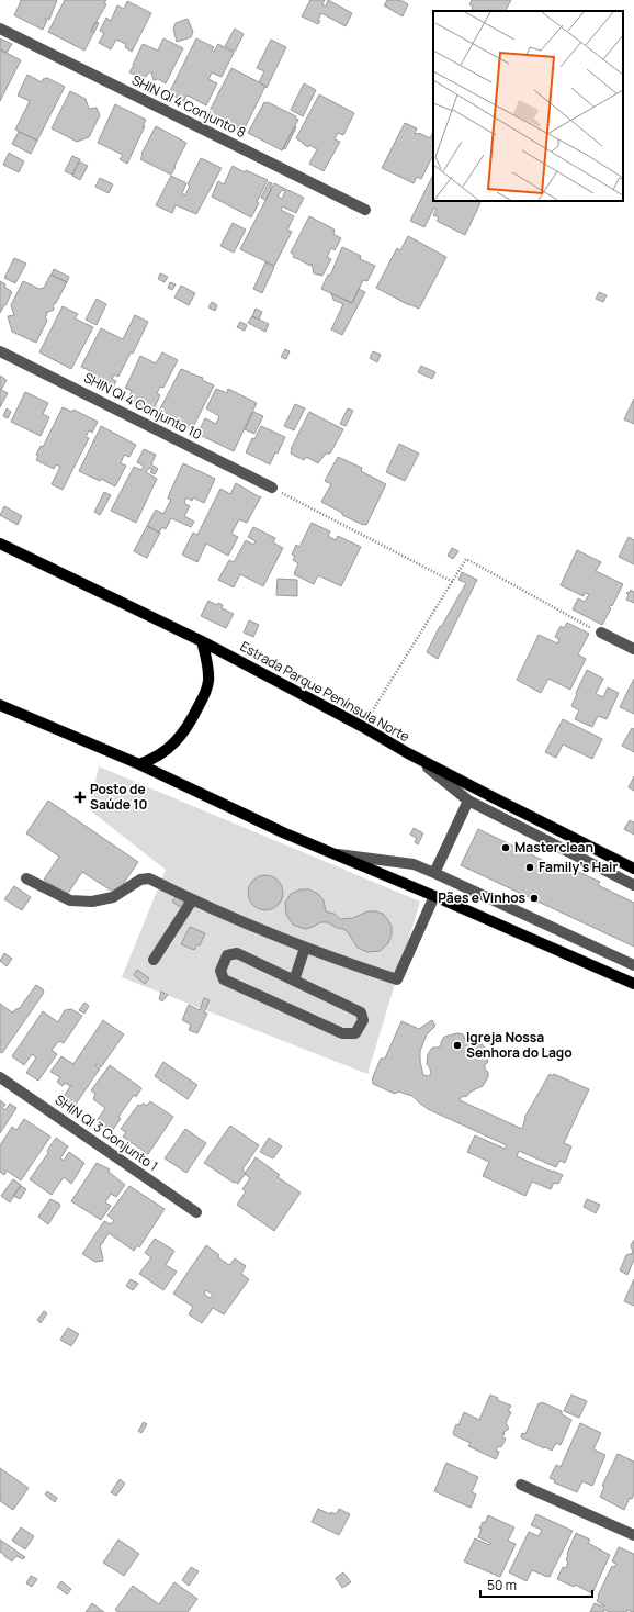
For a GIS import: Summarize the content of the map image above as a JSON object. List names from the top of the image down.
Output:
{
  "streets": {
    "main road": ["Estrada Parque Península Norte"],
    "street": ["SHIN QI 4 Conjunto 8", "SHIN QI 4 Conjunto 10", "SHIN QI 3 Conjunto 1"]
  },
  "places": {
    "health": ["Posto de Saúde 10"],
    "other": [
      "Masterclean",
      "Family's Hair",
      "Pães e Vinhos",
      "Igreja Nossa Senhora do Lago"
    ]
  },
  "scale_bar": "50 m"
}
